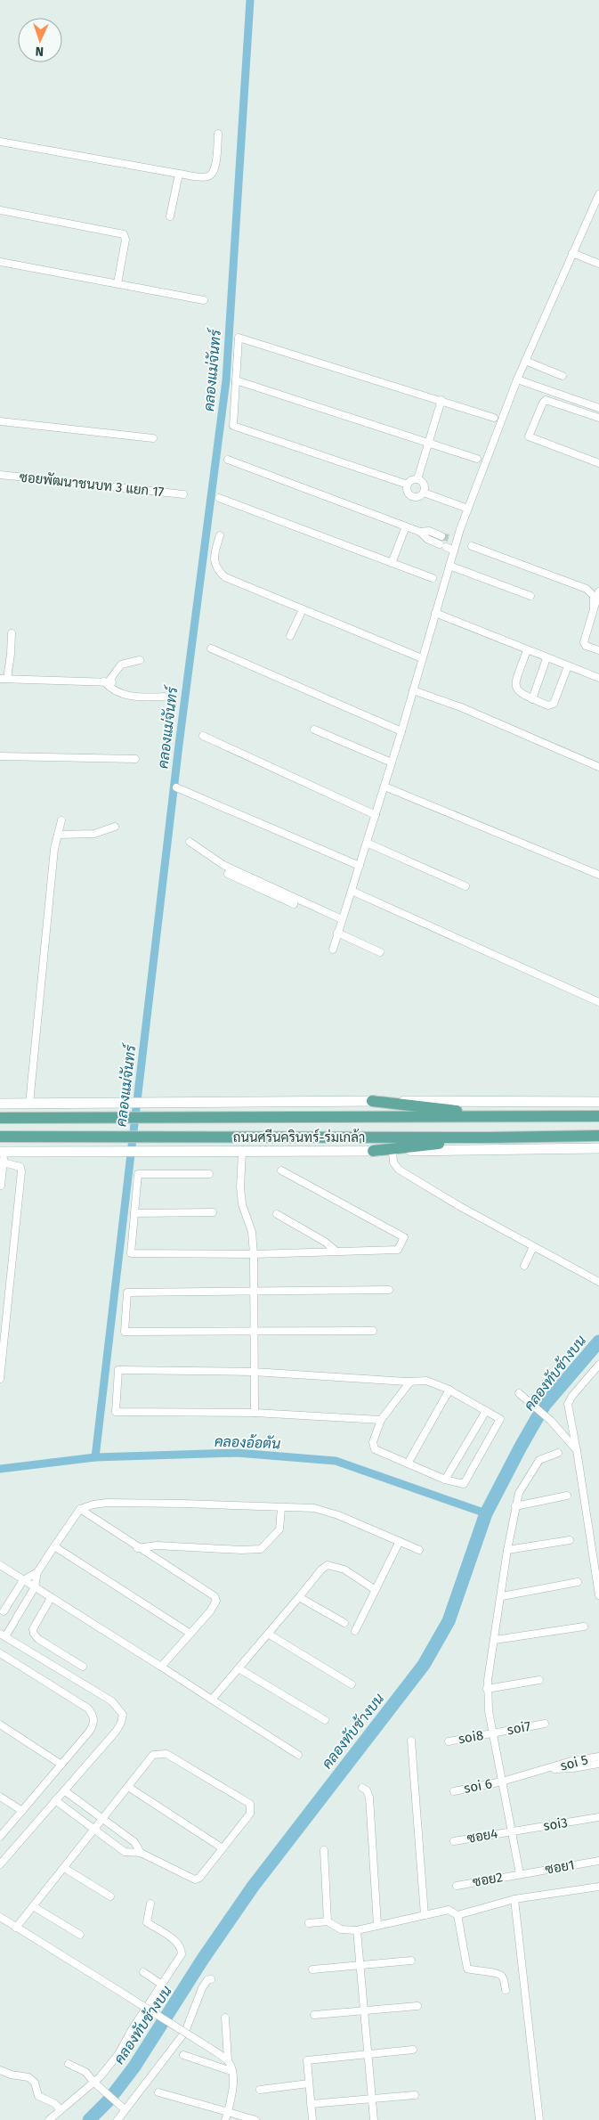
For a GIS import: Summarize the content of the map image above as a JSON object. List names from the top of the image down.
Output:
{
  "streets": {
    "main road": ["ถนนศรีนครินทร์-ร่มเกล้า"],
    "street": [
      "ซอยพัฒนาชนบท 3 แยก 17",
      "soi7",
      "soi8",
      "soi 5",
      "soi 6",
      "soi3",
      "ซอย4",
      "ซอย1",
      "ซอย2"
    ]
  },
  "crossings": [
    ["soi7", "soi8"],
    ["soi 5", "soi 6"],
    ["soi3", "ซอย4"],
    ["ซอย1", "ซอย2"]
  ],
  "water": ["คลองแม่จันทร์", "คลองทับช้างบน", "คลองอ้อตัน"],
  "north": "bottom"
}
